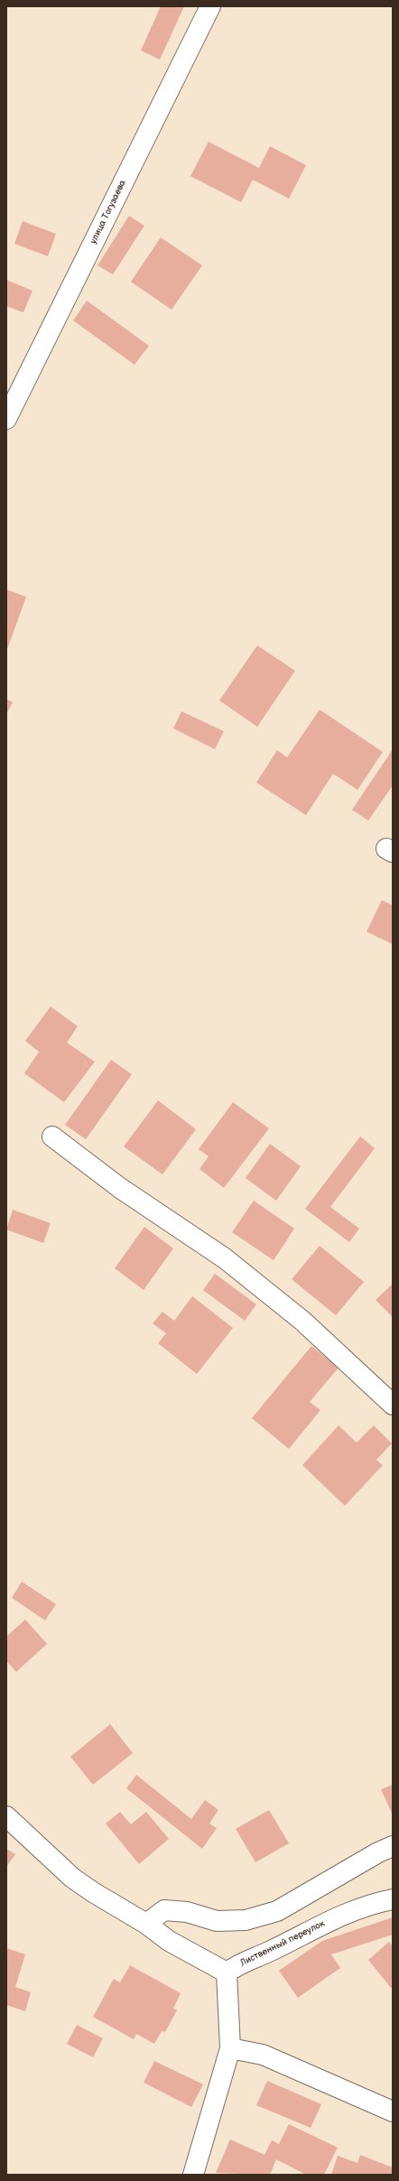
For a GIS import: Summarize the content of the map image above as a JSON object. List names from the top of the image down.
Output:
{
  "streets": {
    "street": ["улица Тогузаева", "Лиственный переулок"]
  }
}
